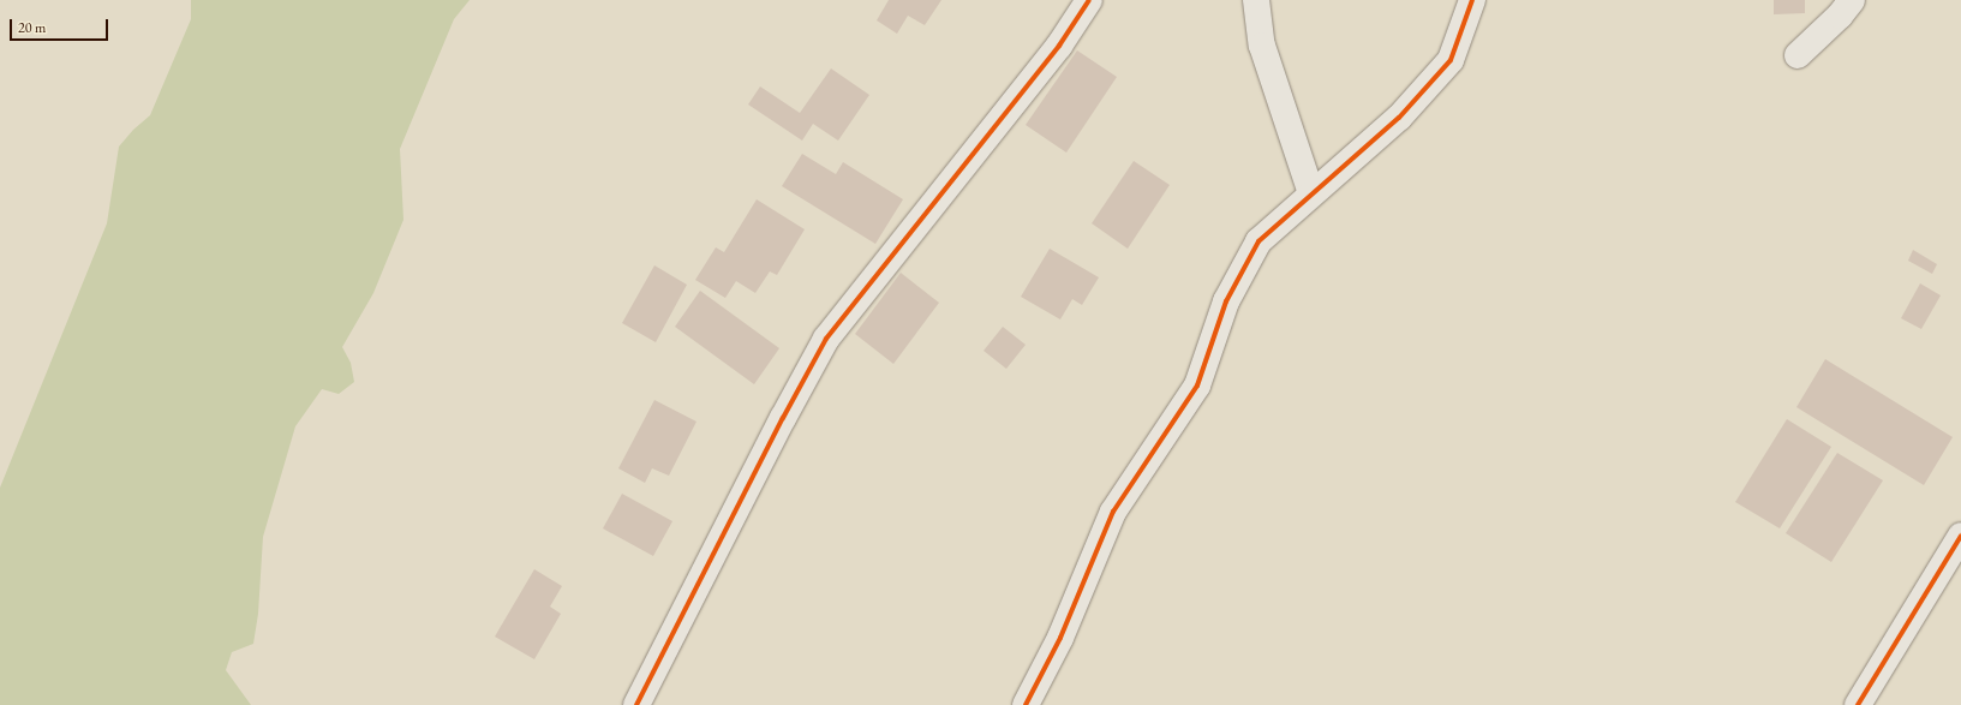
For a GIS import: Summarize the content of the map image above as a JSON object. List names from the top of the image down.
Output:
{
  "scale_bar": "20 m"
}
